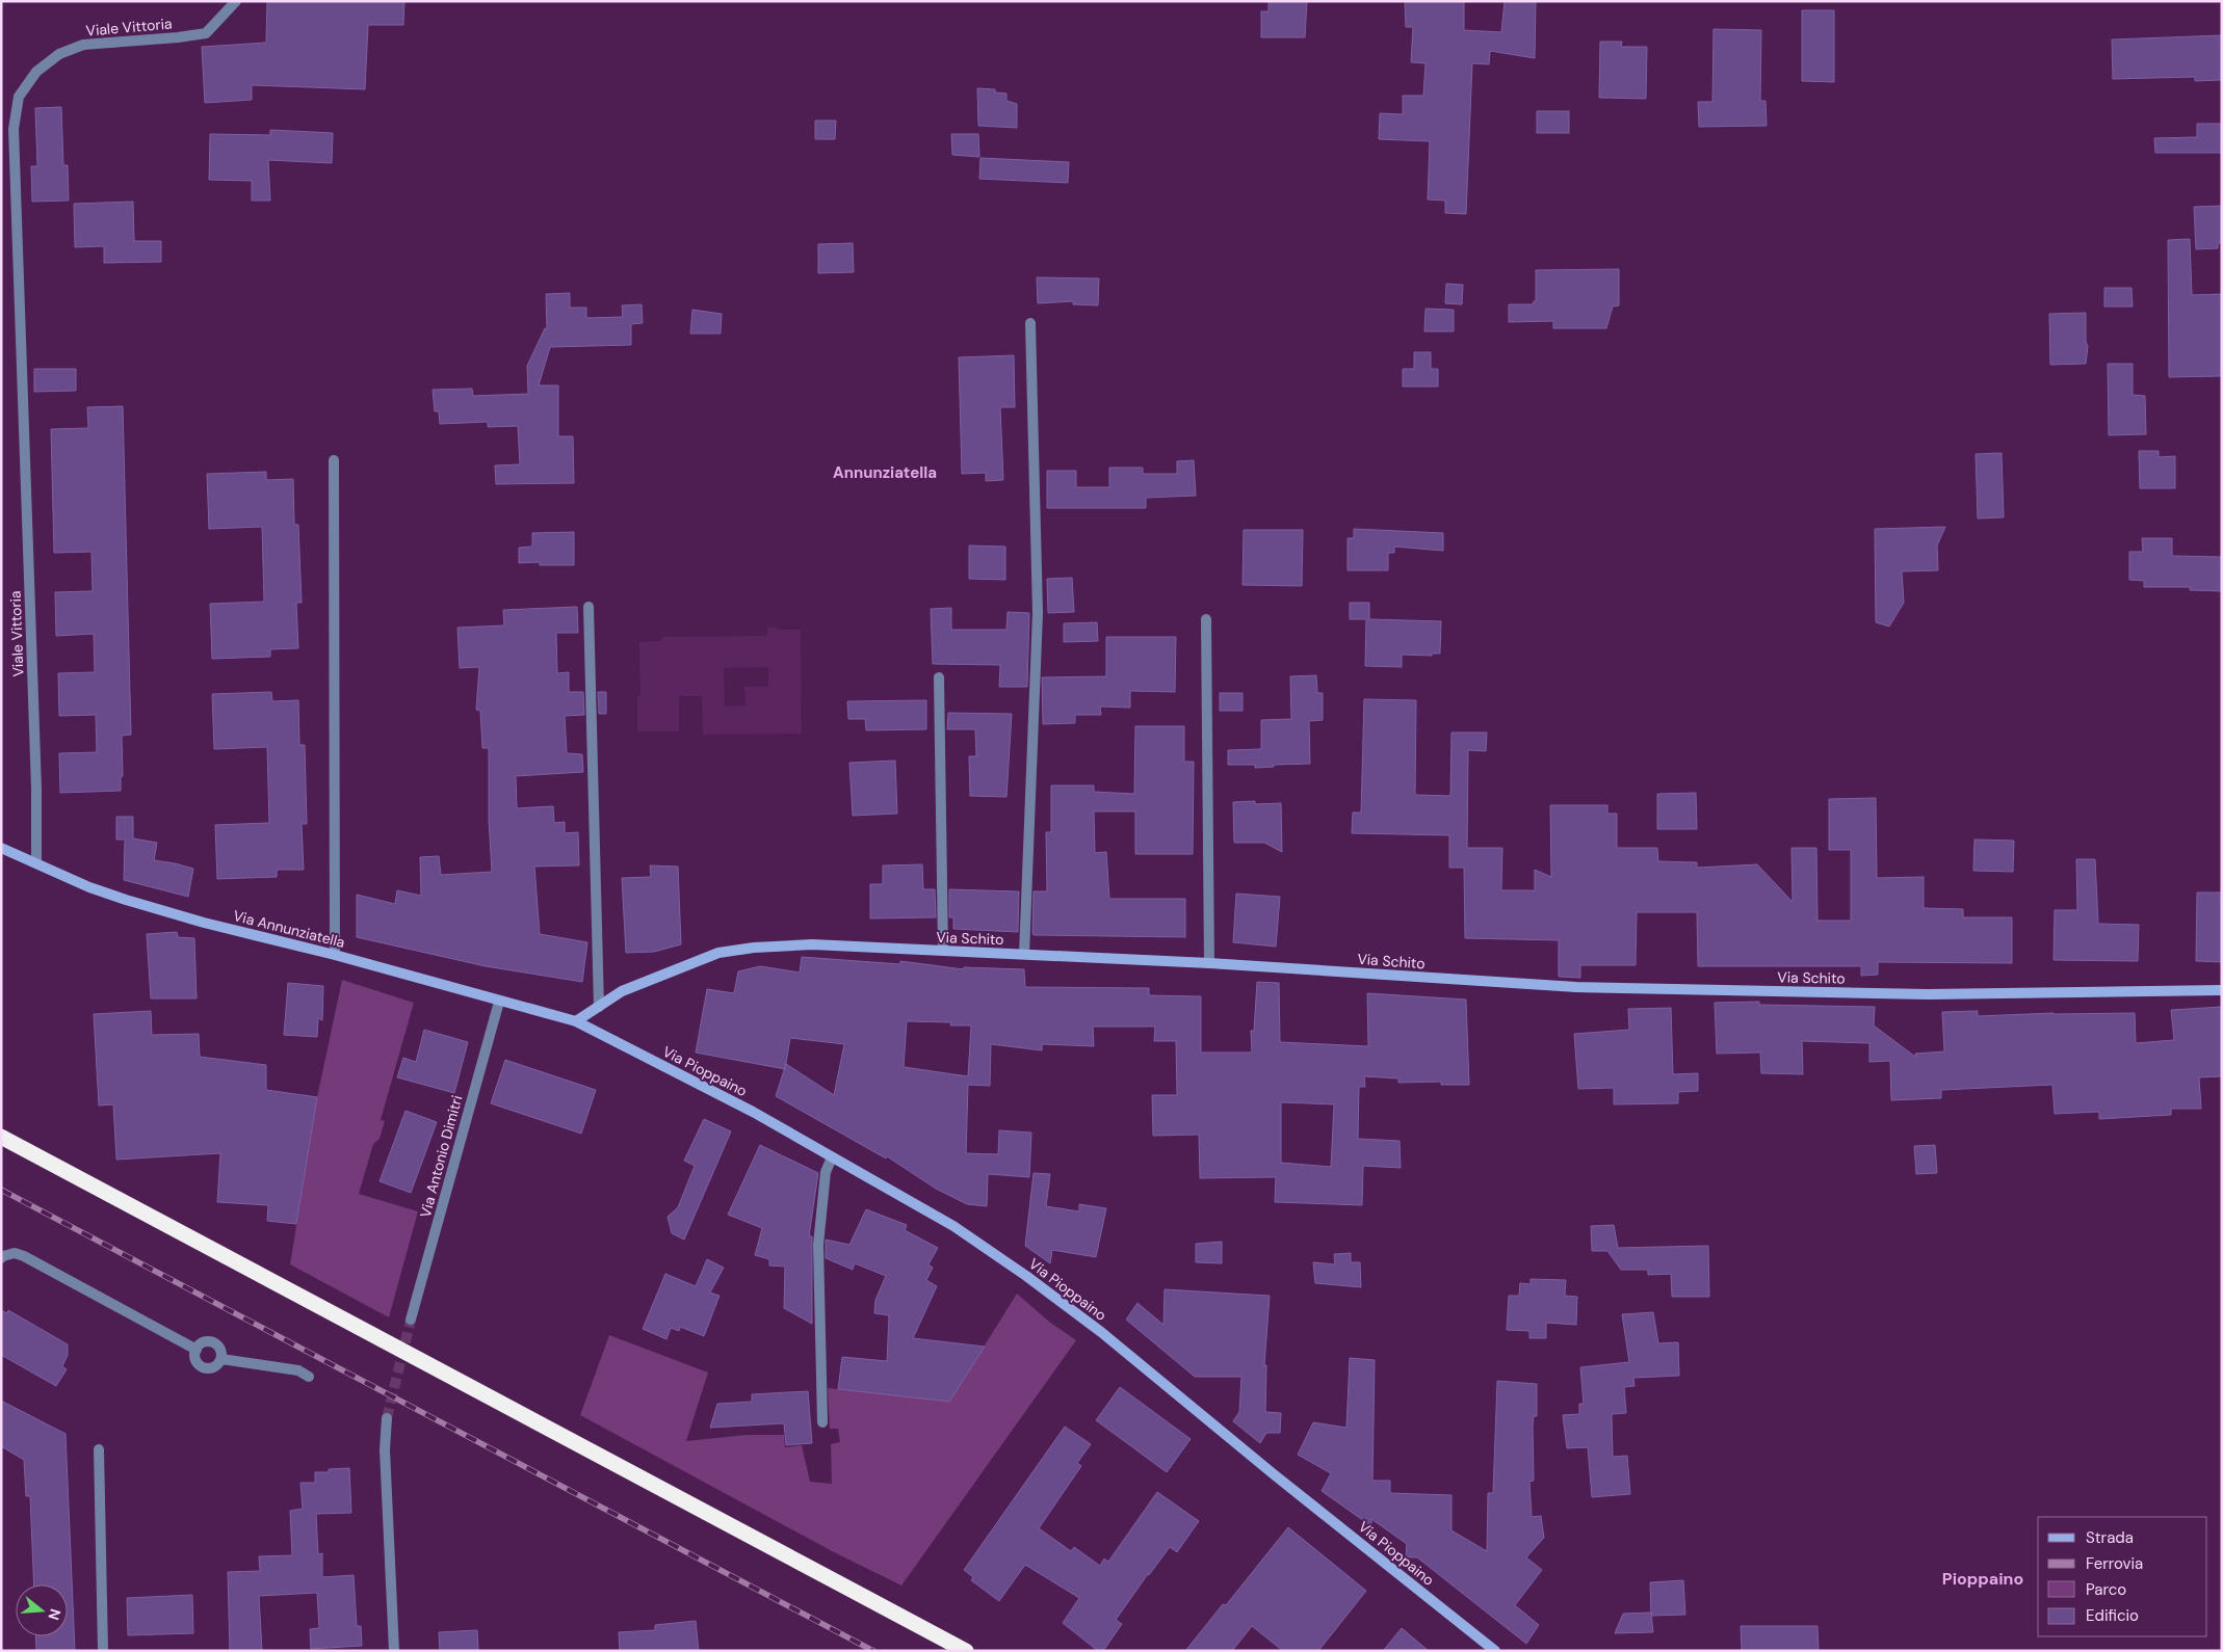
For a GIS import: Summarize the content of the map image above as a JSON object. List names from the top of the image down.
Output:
{
  "streets": {
    "main road": ["Via Annunziatella", "Via Schito", "Via Pioppaino"],
    "street": ["Viale Vittoria", "Via Antonio Dimitri"]
  },
  "crossings": [
    ["Viale Vittoria", "Via Annunziatella"],
    ["Via Annunziatella", "Via Schito"],
    ["Via Annunziatella", "Via Pioppaino"],
    ["Via Annunziatella", "Via Antonio Dimitri"],
    ["Via Schito", "Via Pioppaino"]
  ],
  "districts": ["Annunziatella", "Pioppaino"],
  "legend": [
    "Strada",
    "Ferrovia",
    "Parco",
    "Edificio"
  ],
  "north": "right"
}
